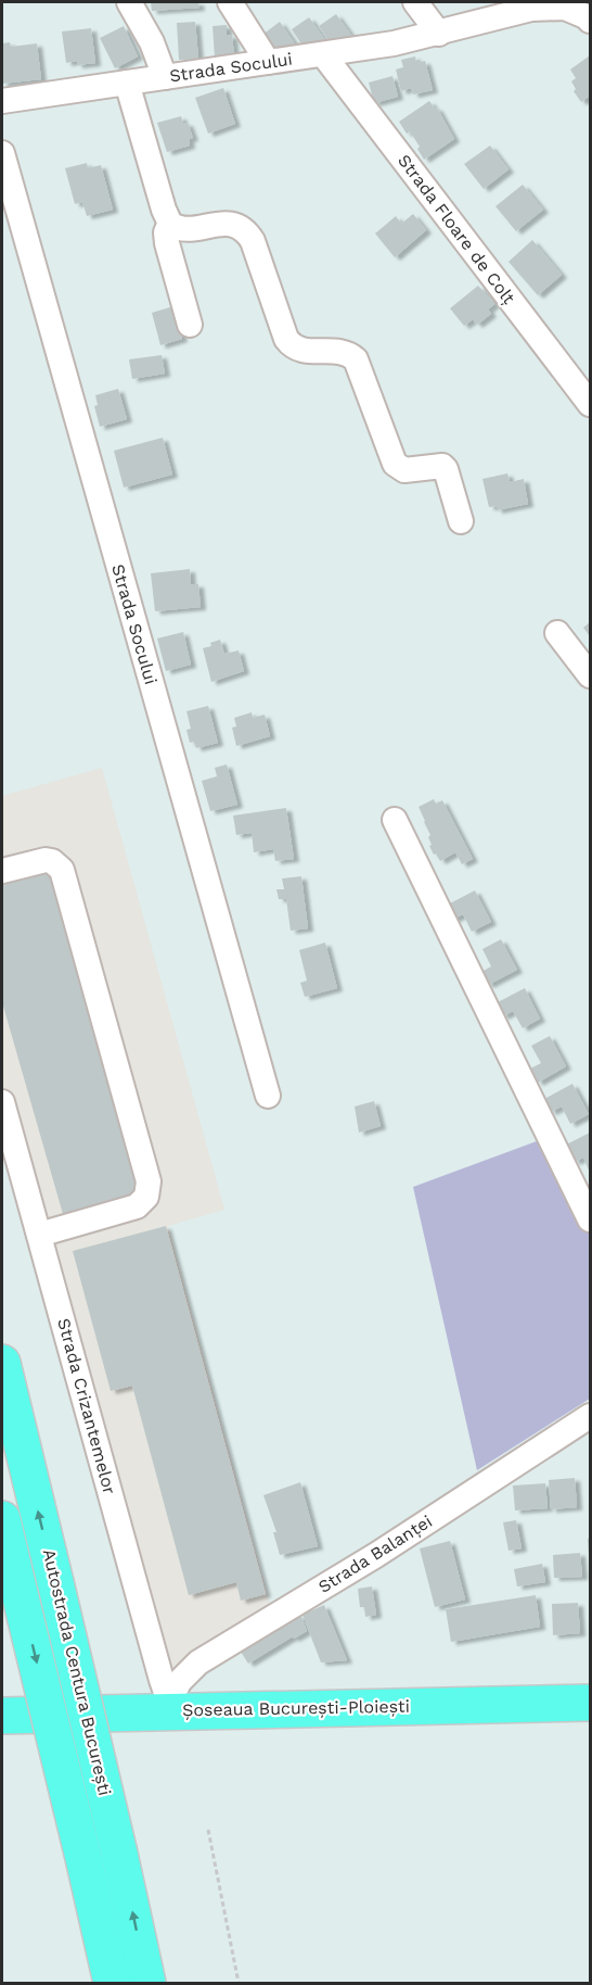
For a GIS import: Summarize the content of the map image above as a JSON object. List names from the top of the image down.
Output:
{
  "streets": {
    "highway": ["Autostrada Centura București", "Șoseaua București-Ploiești"],
    "street": [
      "Strada Socului",
      "Strada Floare de Colț",
      "Strada Crizantemelor",
      "Strada Balanței"
    ]
  },
  "crossings": [
    ["Strada Socului", "Strada Floare de Colț"],
    ["Strada Crizantemelor", "Strada Balanței"],
    ["Strada Crizantemelor", "Șoseaua București-Ploiești"],
    ["Strada Balanței", "Șoseaua București-Ploiești"]
  ]
}
